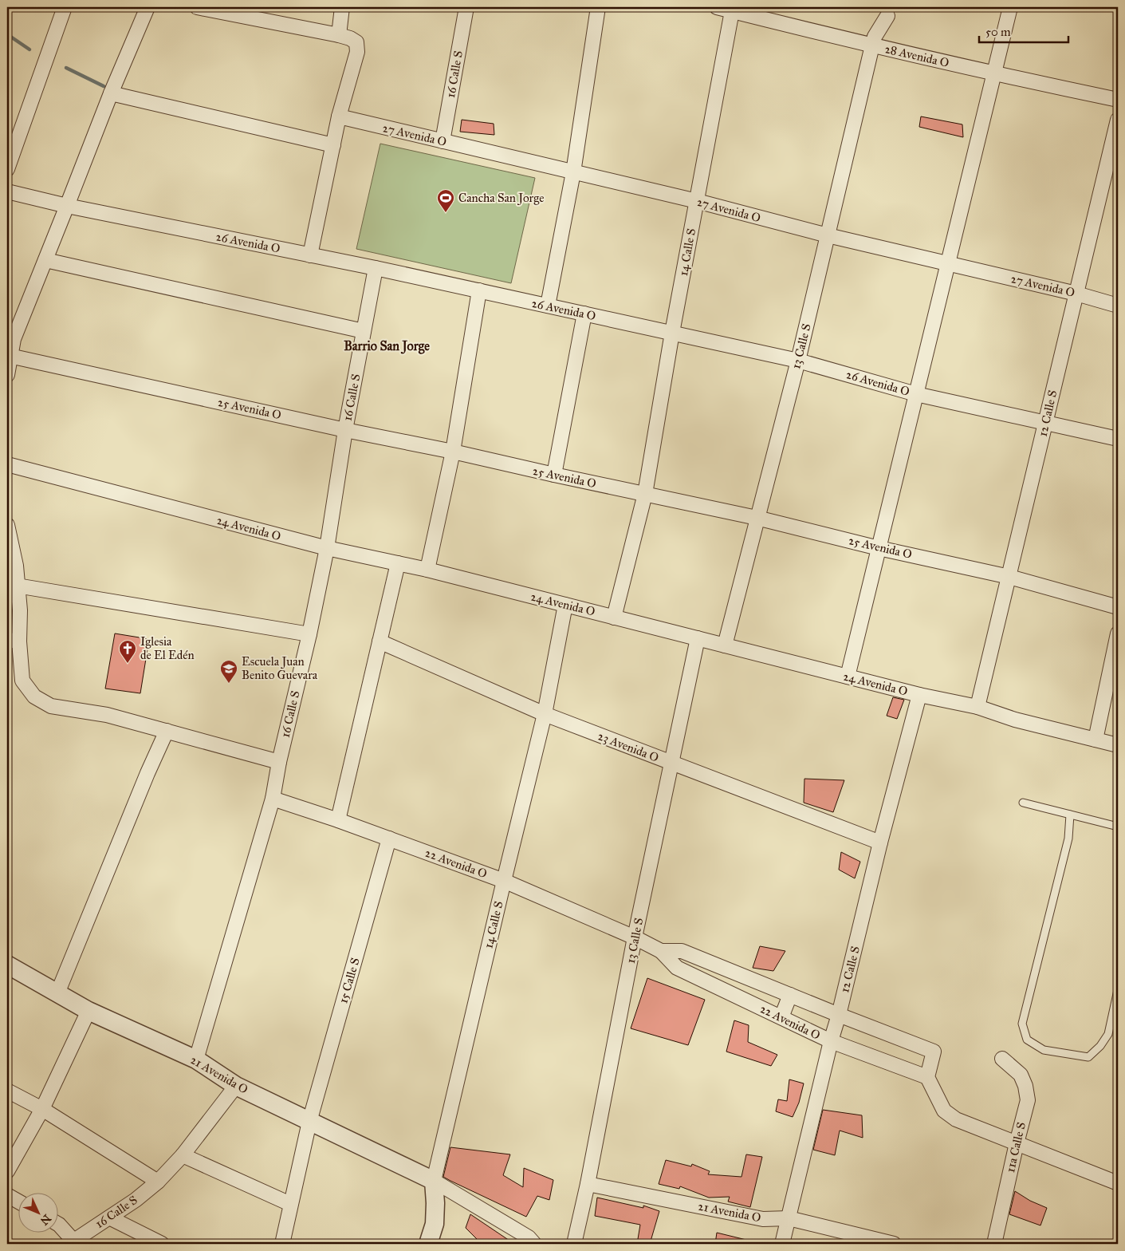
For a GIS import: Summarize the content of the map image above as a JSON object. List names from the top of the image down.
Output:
{
  "streets": {
    "street": [
      "28 Avenida O",
      "16 Calle S",
      "27 Avenida O",
      "26 Avenida O",
      "14 Calle S",
      "13 Calle S",
      "25 Avenida O",
      "12 Calle S",
      "24 Avenida O",
      "23 Avenida O",
      "22 Avenida O",
      "15 Calle S",
      "21 Avenida O",
      "11a Calle S"
    ]
  },
  "crossings": [
    ["28 Avenida O", "14 Calle S"],
    ["28 Avenida O", "13 Calle S"],
    ["16 Calle S", "27 Avenida O"],
    ["16 Calle S", "26 Avenida O"],
    ["16 Calle S", "25 Avenida O"],
    ["16 Calle S", "24 Avenida O"],
    ["16 Calle S", "22 Avenida O"],
    ["16 Calle S", "21 Avenida O"],
    ["27 Avenida O", "14 Calle S"],
    ["27 Avenida O", "13 Calle S"],
    ["27 Avenida O", "12 Calle S"],
    ["26 Avenida O", "14 Calle S"],
    ["26 Avenida O", "13 Calle S"],
    ["26 Avenida O", "12 Calle S"],
    ["14 Calle S", "25 Avenida O"],
    ["14 Calle S", "24 Avenida O"],
    ["14 Calle S", "23 Avenida O"],
    ["14 Calle S", "22 Avenida O"],
    ["14 Calle S", "21 Avenida O"],
    ["13 Calle S", "25 Avenida O"],
    ["13 Calle S", "24 Avenida O"],
    ["13 Calle S", "23 Avenida O"],
    ["13 Calle S", "22 Avenida O"],
    ["13 Calle S", "21 Avenida O"],
    ["25 Avenida O", "12 Calle S"],
    ["12 Calle S", "24 Avenida O"],
    ["12 Calle S", "23 Avenida O"],
    ["12 Calle S", "22 Avenida O"],
    ["12 Calle S", "21 Avenida O"],
    ["22 Avenida O", "15 Calle S"],
    ["15 Calle S", "21 Avenida O"]
  ],
  "districts": ["Barrio San Jorge"],
  "places": {
    "sports": ["Cancha San Jorge"],
    "church": ["Iglesia de El Edén"],
    "school or university": ["Escuela Juan Benito Guevara"]
  },
  "scale_bar": "50 m",
  "north": "bottom right"
}
